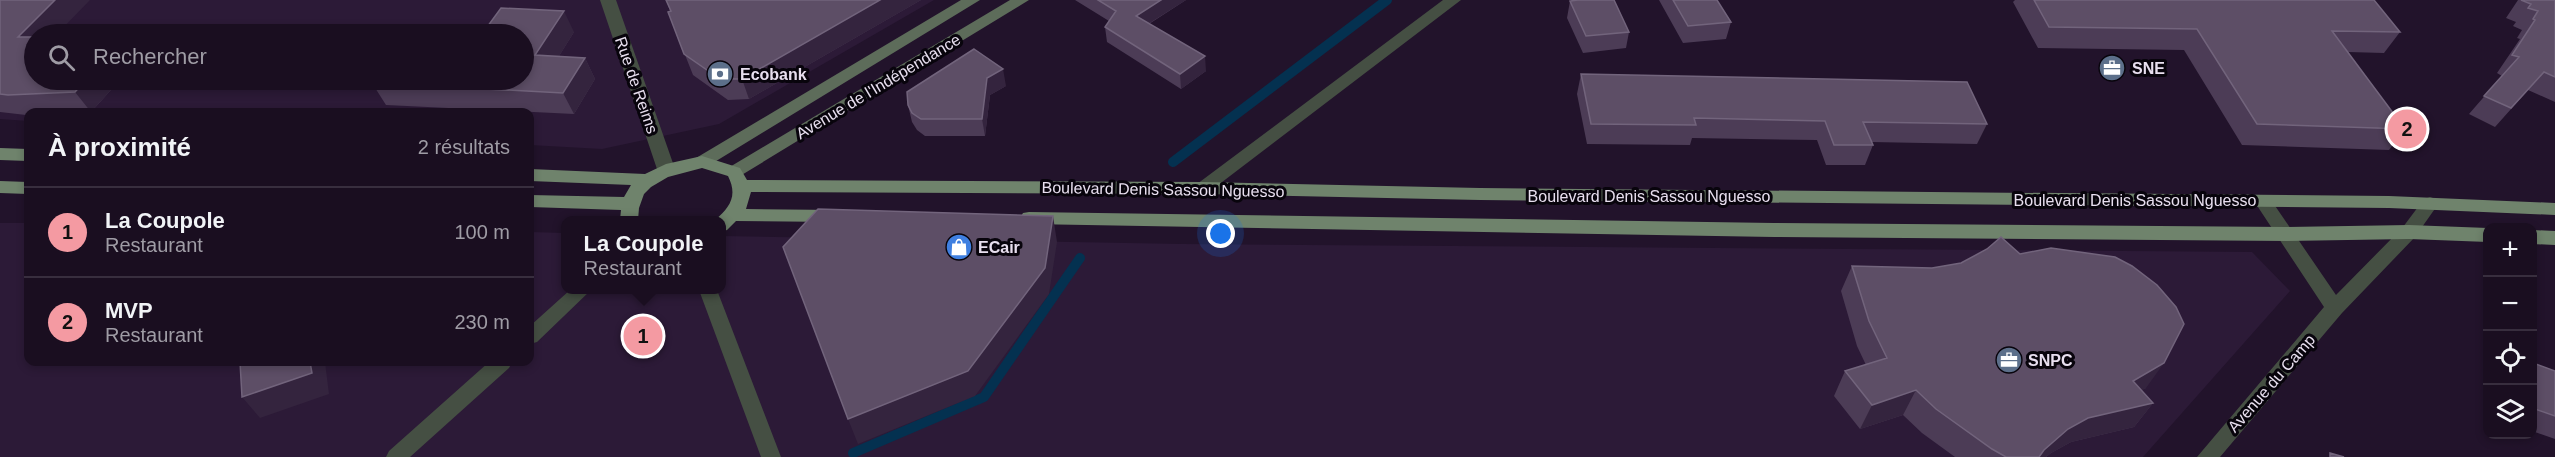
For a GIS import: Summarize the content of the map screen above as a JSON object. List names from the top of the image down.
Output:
{
  "streets": {
    "main road": ["Avenue de l'Indépendance", "Boulevard Denis Sassou Nguesso"],
    "street": ["Rue de Reims", "Avenue du Camp"]
  },
  "crossings": [
    ["Avenue de l'Indépendance", "Boulevard Denis Sassou Nguesso"],
    ["Boulevard Denis Sassou Nguesso", "Avenue du Camp"]
  ],
  "places": {
    "office": ["SNE", "SNPC"],
    "bank": ["Ecobank"],
    "shop": ["ECair"]
  },
  "page": {
    "search": "Rechercher",
    "pins": ["2", "1"],
    "heading": ["À proximité", "2 résultats"],
    "list": [
      {
        "mark": "1",
        "name": "La Coupole",
        "note": "Restaurant",
        "value": "100 m"
      },
      {
        "mark": "2",
        "name": "MVP",
        "note": "Restaurant",
        "value": "230 m"
      }
    ],
    "popup": ["La Coupole", "Restaurant"],
    "map_buttons": ["+", "−"]
  }
}
